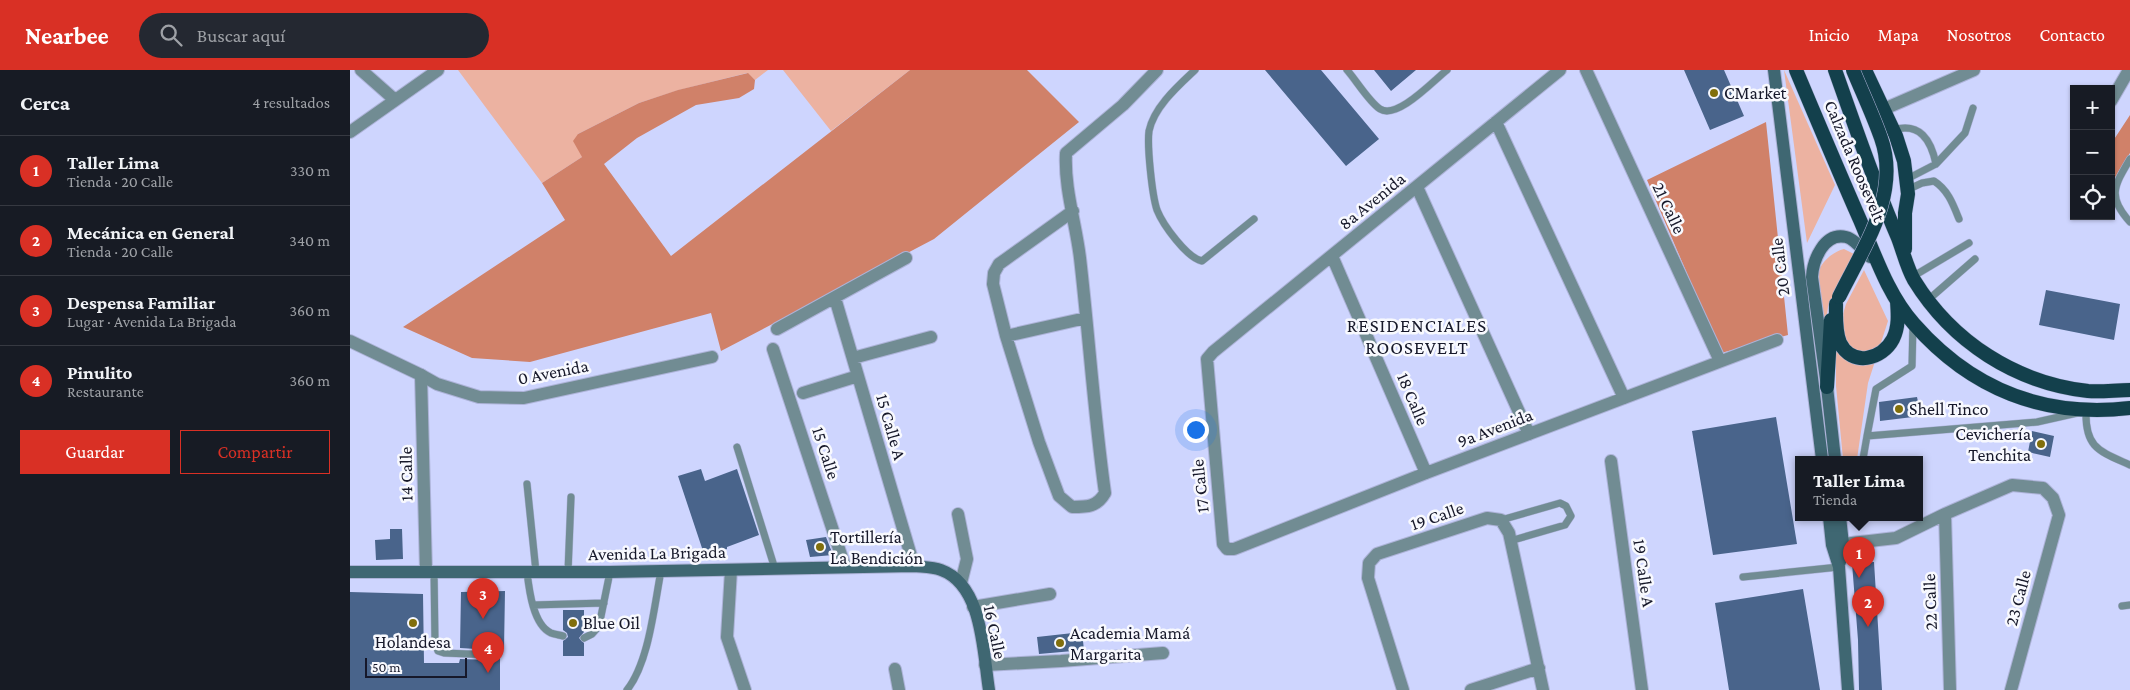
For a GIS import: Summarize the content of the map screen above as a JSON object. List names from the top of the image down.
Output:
{
  "streets": {
    "highway": ["Calzada Roosevelt"],
    "main road": ["20 Calle", "Avenida La Brigada", "16 Calle"],
    "street": [
      "8a Avenida",
      "21 Calle",
      "0 Avenida",
      "18 Calle",
      "15 Calle A",
      "9a Avenida",
      "15 Calle",
      "14 Calle",
      "17 Calle",
      "19 Calle",
      "19 Calle A",
      "23 Calle",
      "22 Calle"
    ]
  },
  "crossings": [
    ["Calzada Roosevelt", "20 Calle"],
    ["8a Avenida", "18 Calle"],
    ["8a Avenida", "17 Calle"],
    ["21 Calle", "9a Avenida"],
    ["0 Avenida", "14 Calle"],
    ["18 Calle", "9a Avenida"],
    ["15 Calle A", "Avenida La Brigada"],
    ["9a Avenida", "17 Calle"],
    ["15 Calle", "Avenida La Brigada"],
    ["14 Calle", "Avenida La Brigada"],
    ["Avenida La Brigada", "16 Calle"],
    ["23 Calle", "22 Calle"]
  ],
  "districts": ["RESIDENCIALES ROOSEVELT"],
  "places": [
    "CMarket",
    "Shell Tinco",
    "Cevichería Tenchita",
    "Tortillería La Bendición",
    "Holandesa",
    "Blue Oil",
    "Academia Mamá Margarita"
  ],
  "scale_bar": "50 m",
  "page": {
    "header": "Nearbee",
    "search": "Buscar aquí",
    "nav": [
      "Inicio",
      "Mapa",
      "Nosotros",
      "Contacto"
    ],
    "heading": ["Cerca", "4 resultados"],
    "map_buttons": ["+", "−"],
    "list": [
      {
        "mark": "1",
        "name": "Taller Lima",
        "note": "Tienda · 20 Calle",
        "value": "330 m"
      },
      {
        "mark": "2",
        "name": "Mecánica en General",
        "note": "Tienda · 20 Calle",
        "value": "340 m"
      },
      {
        "mark": "3",
        "name": "Despensa Familiar",
        "note": "Lugar · Avenida La Brigada",
        "value": "360 m"
      },
      {
        "mark": "4",
        "name": "Pinulito",
        "note": "Restaurante",
        "value": "360 m"
      }
    ],
    "buttons": ["Guardar", "Compartir"],
    "popup": ["Taller Lima", "Tienda"],
    "pins": [
      "1",
      "3",
      "2",
      "4"
    ],
    "scale": "50 m"
  }
}
